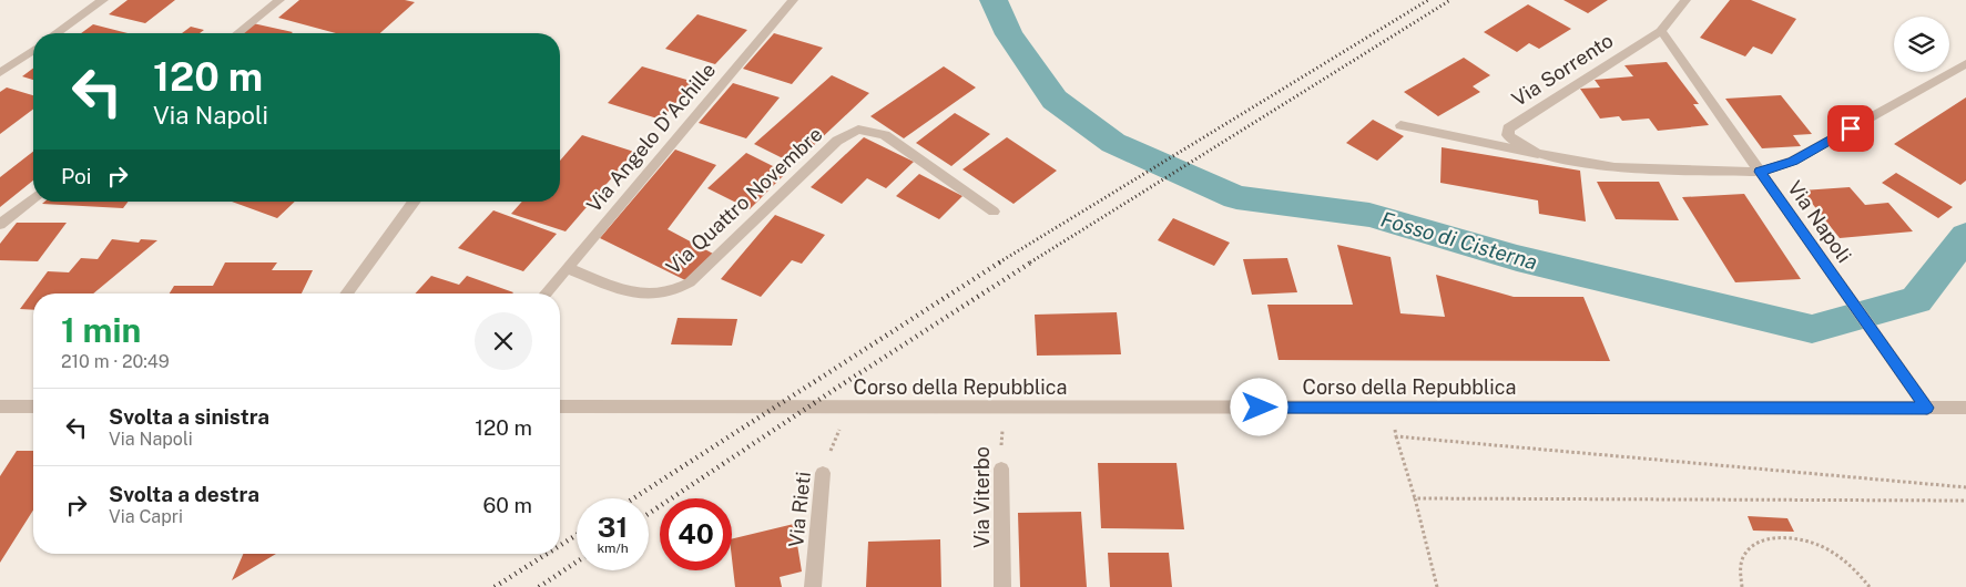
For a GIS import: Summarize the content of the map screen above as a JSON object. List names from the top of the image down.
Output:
{
  "streets": {
    "street": [
      "Via Sorrento",
      "Via Angelo D'Achille",
      "Via Quattro Novembre",
      "Via Napoli",
      "Corso della Repubblica",
      "Via Viterbo",
      "Via Rieti"
    ]
  },
  "crossings": [
    ["Via Sorrento", "Via Napoli"],
    ["Via Angelo D'Achille", "Via Quattro Novembre"],
    ["Via Napoli", "Corso della Repubblica"],
    ["Corso della Repubblica", "Via Viterbo"],
    ["Corso della Repubblica", "Via Rieti"]
  ],
  "water": ["Fosso di Cisterna"],
  "page": {
    "turn": ["120 m", "Via Napoli"],
    "then": "Poi",
    "heading": ["1 min", "210 m · 20:49"],
    "list": [
      {
        "name": "Svolta a sinistra",
        "note": "Via Napoli",
        "value": "120 m"
      },
      {
        "name": "Svolta a destra",
        "note": "Via Capri",
        "value": "60 m"
      }
    ],
    "speed": "31 km/h",
    "limit": "40"
  }
}
